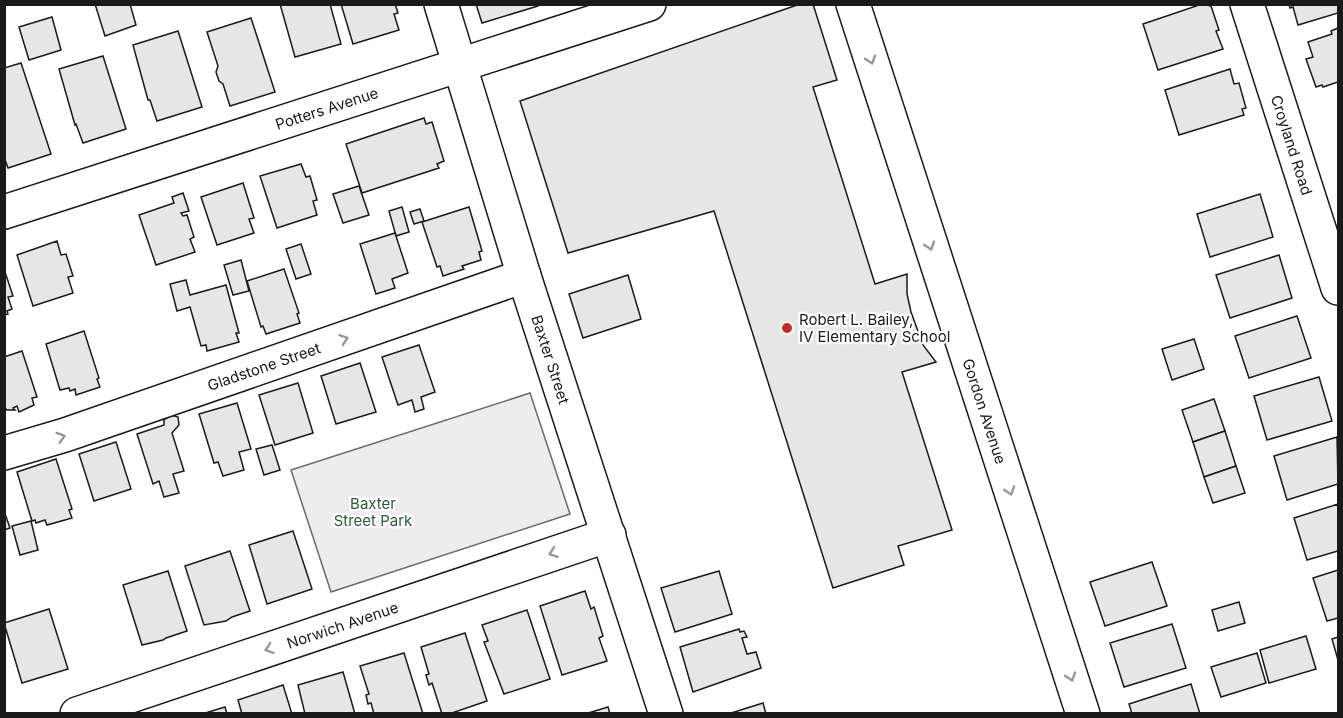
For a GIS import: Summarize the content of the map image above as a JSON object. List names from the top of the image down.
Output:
{
  "streets": {
    "street": [
      "Potters Avenue",
      "Croyland Road",
      "Baxter Street",
      "Gladstone Street",
      "Gordon Avenue",
      "Norwich Avenue"
    ]
  },
  "crossings": [
    ["Potters Avenue", "Baxter Street"],
    ["Baxter Street", "Gladstone Street"],
    ["Baxter Street", "Norwich Avenue"]
  ],
  "one_way": ["Gladstone Street", "Gordon Avenue", "Norwich Avenue"],
  "parks": ["Baxter Street Park"],
  "places": ["Robert L. Bailey, IV Elementary School"]
}
